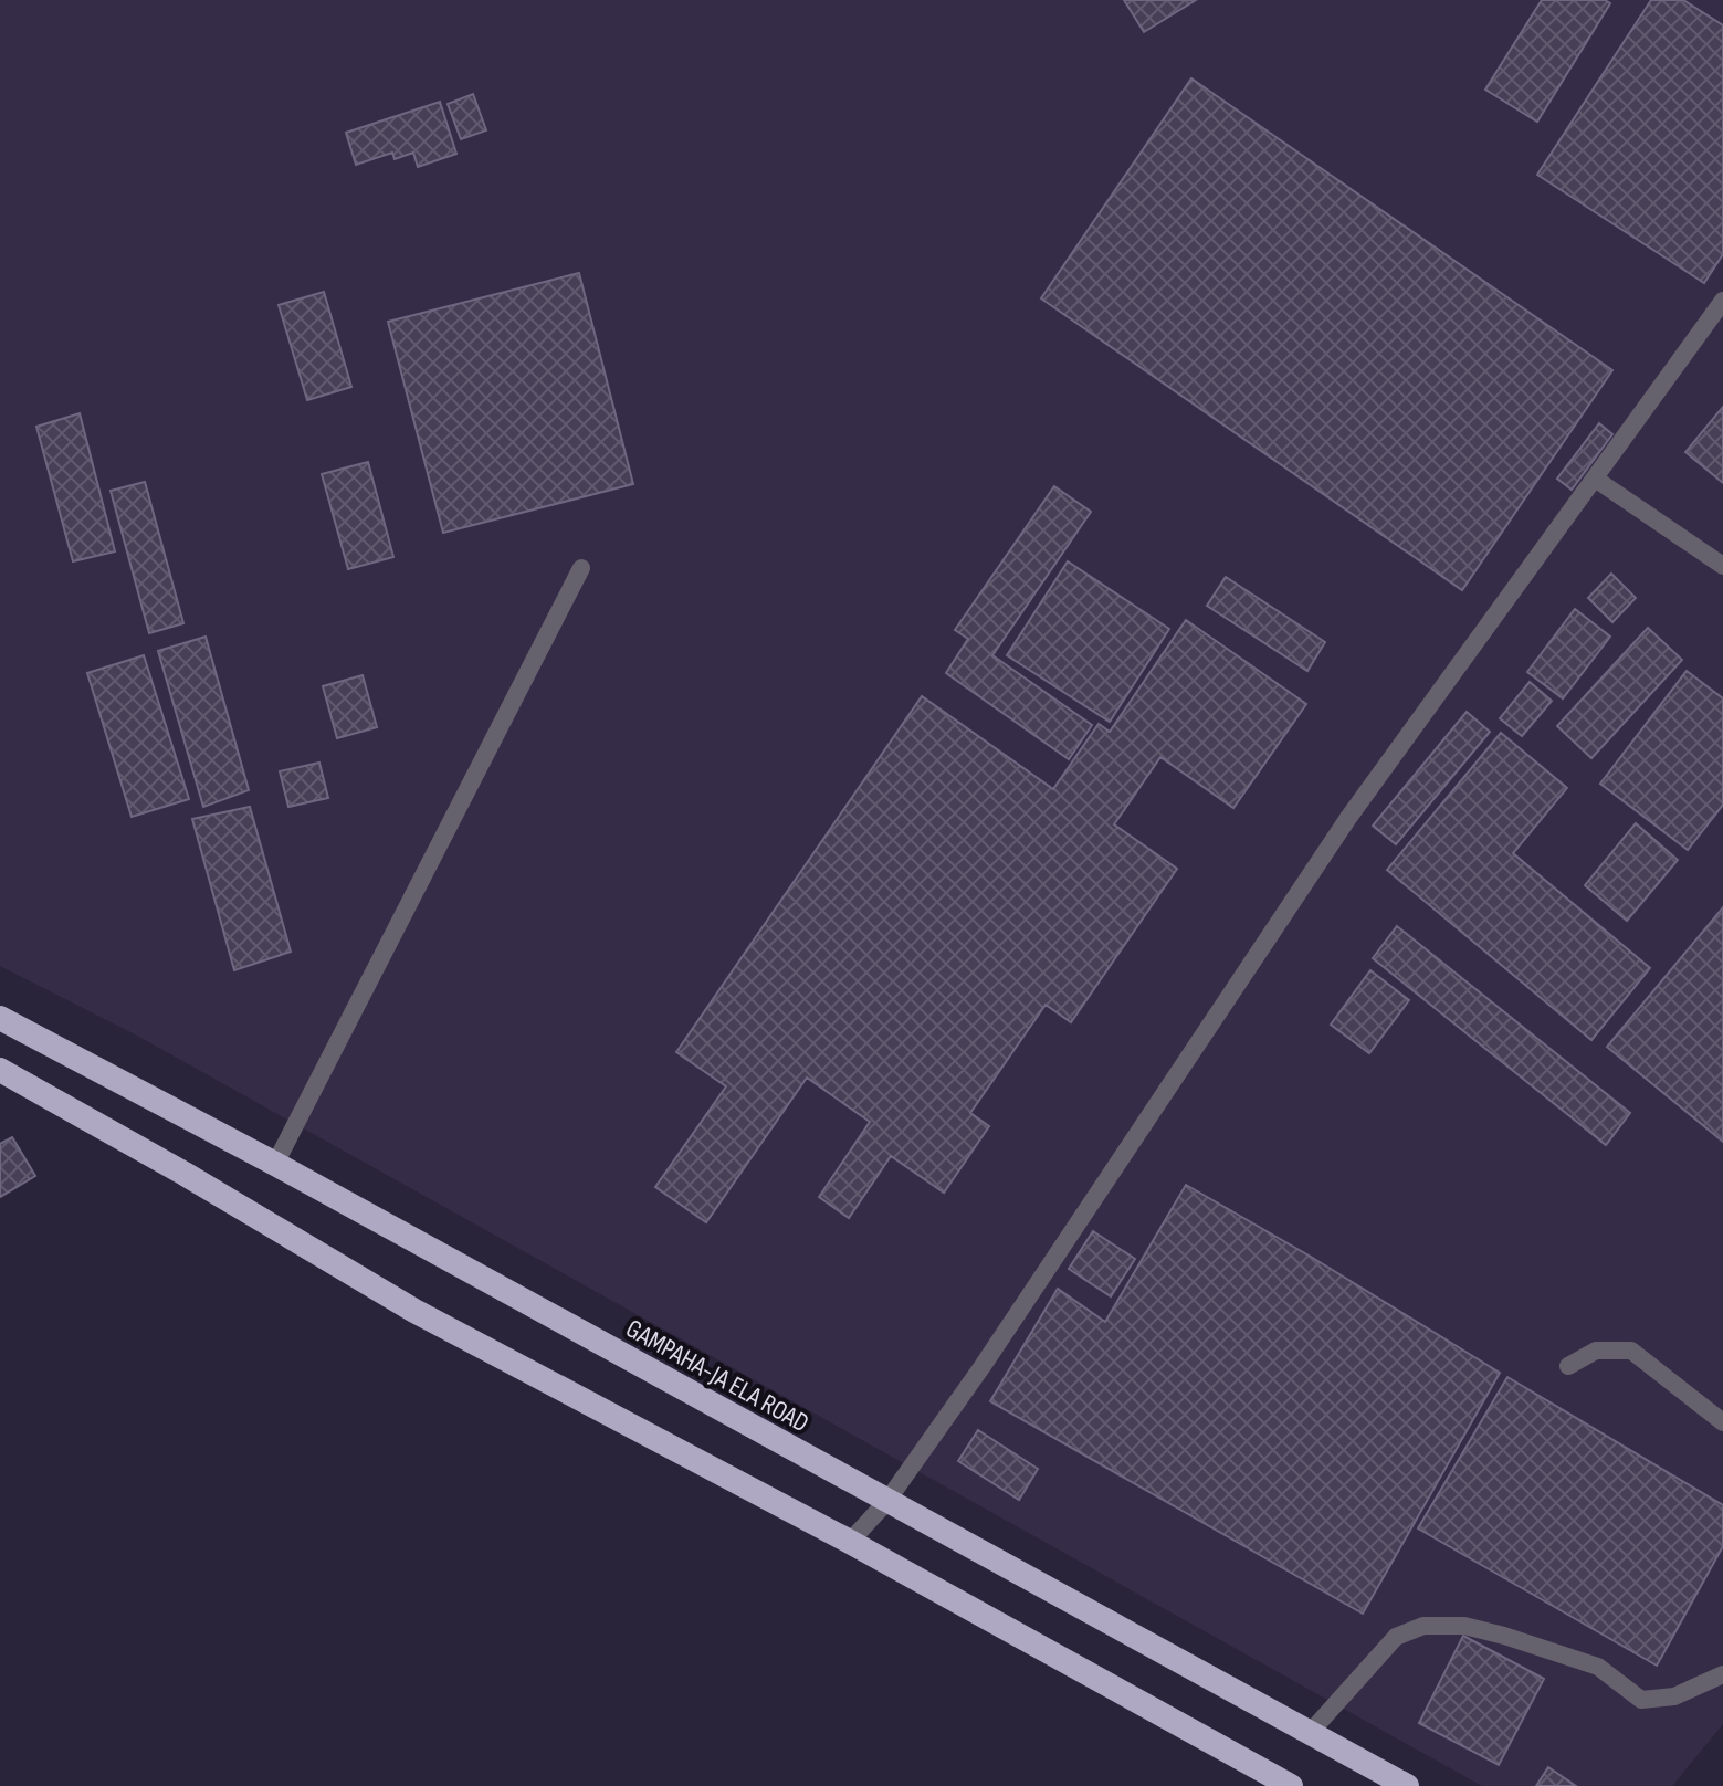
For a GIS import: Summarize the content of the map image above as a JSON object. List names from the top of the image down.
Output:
{
  "streets": {
    "highway": ["GAMPAHA-JA ELA ROAD"]
  }
}
